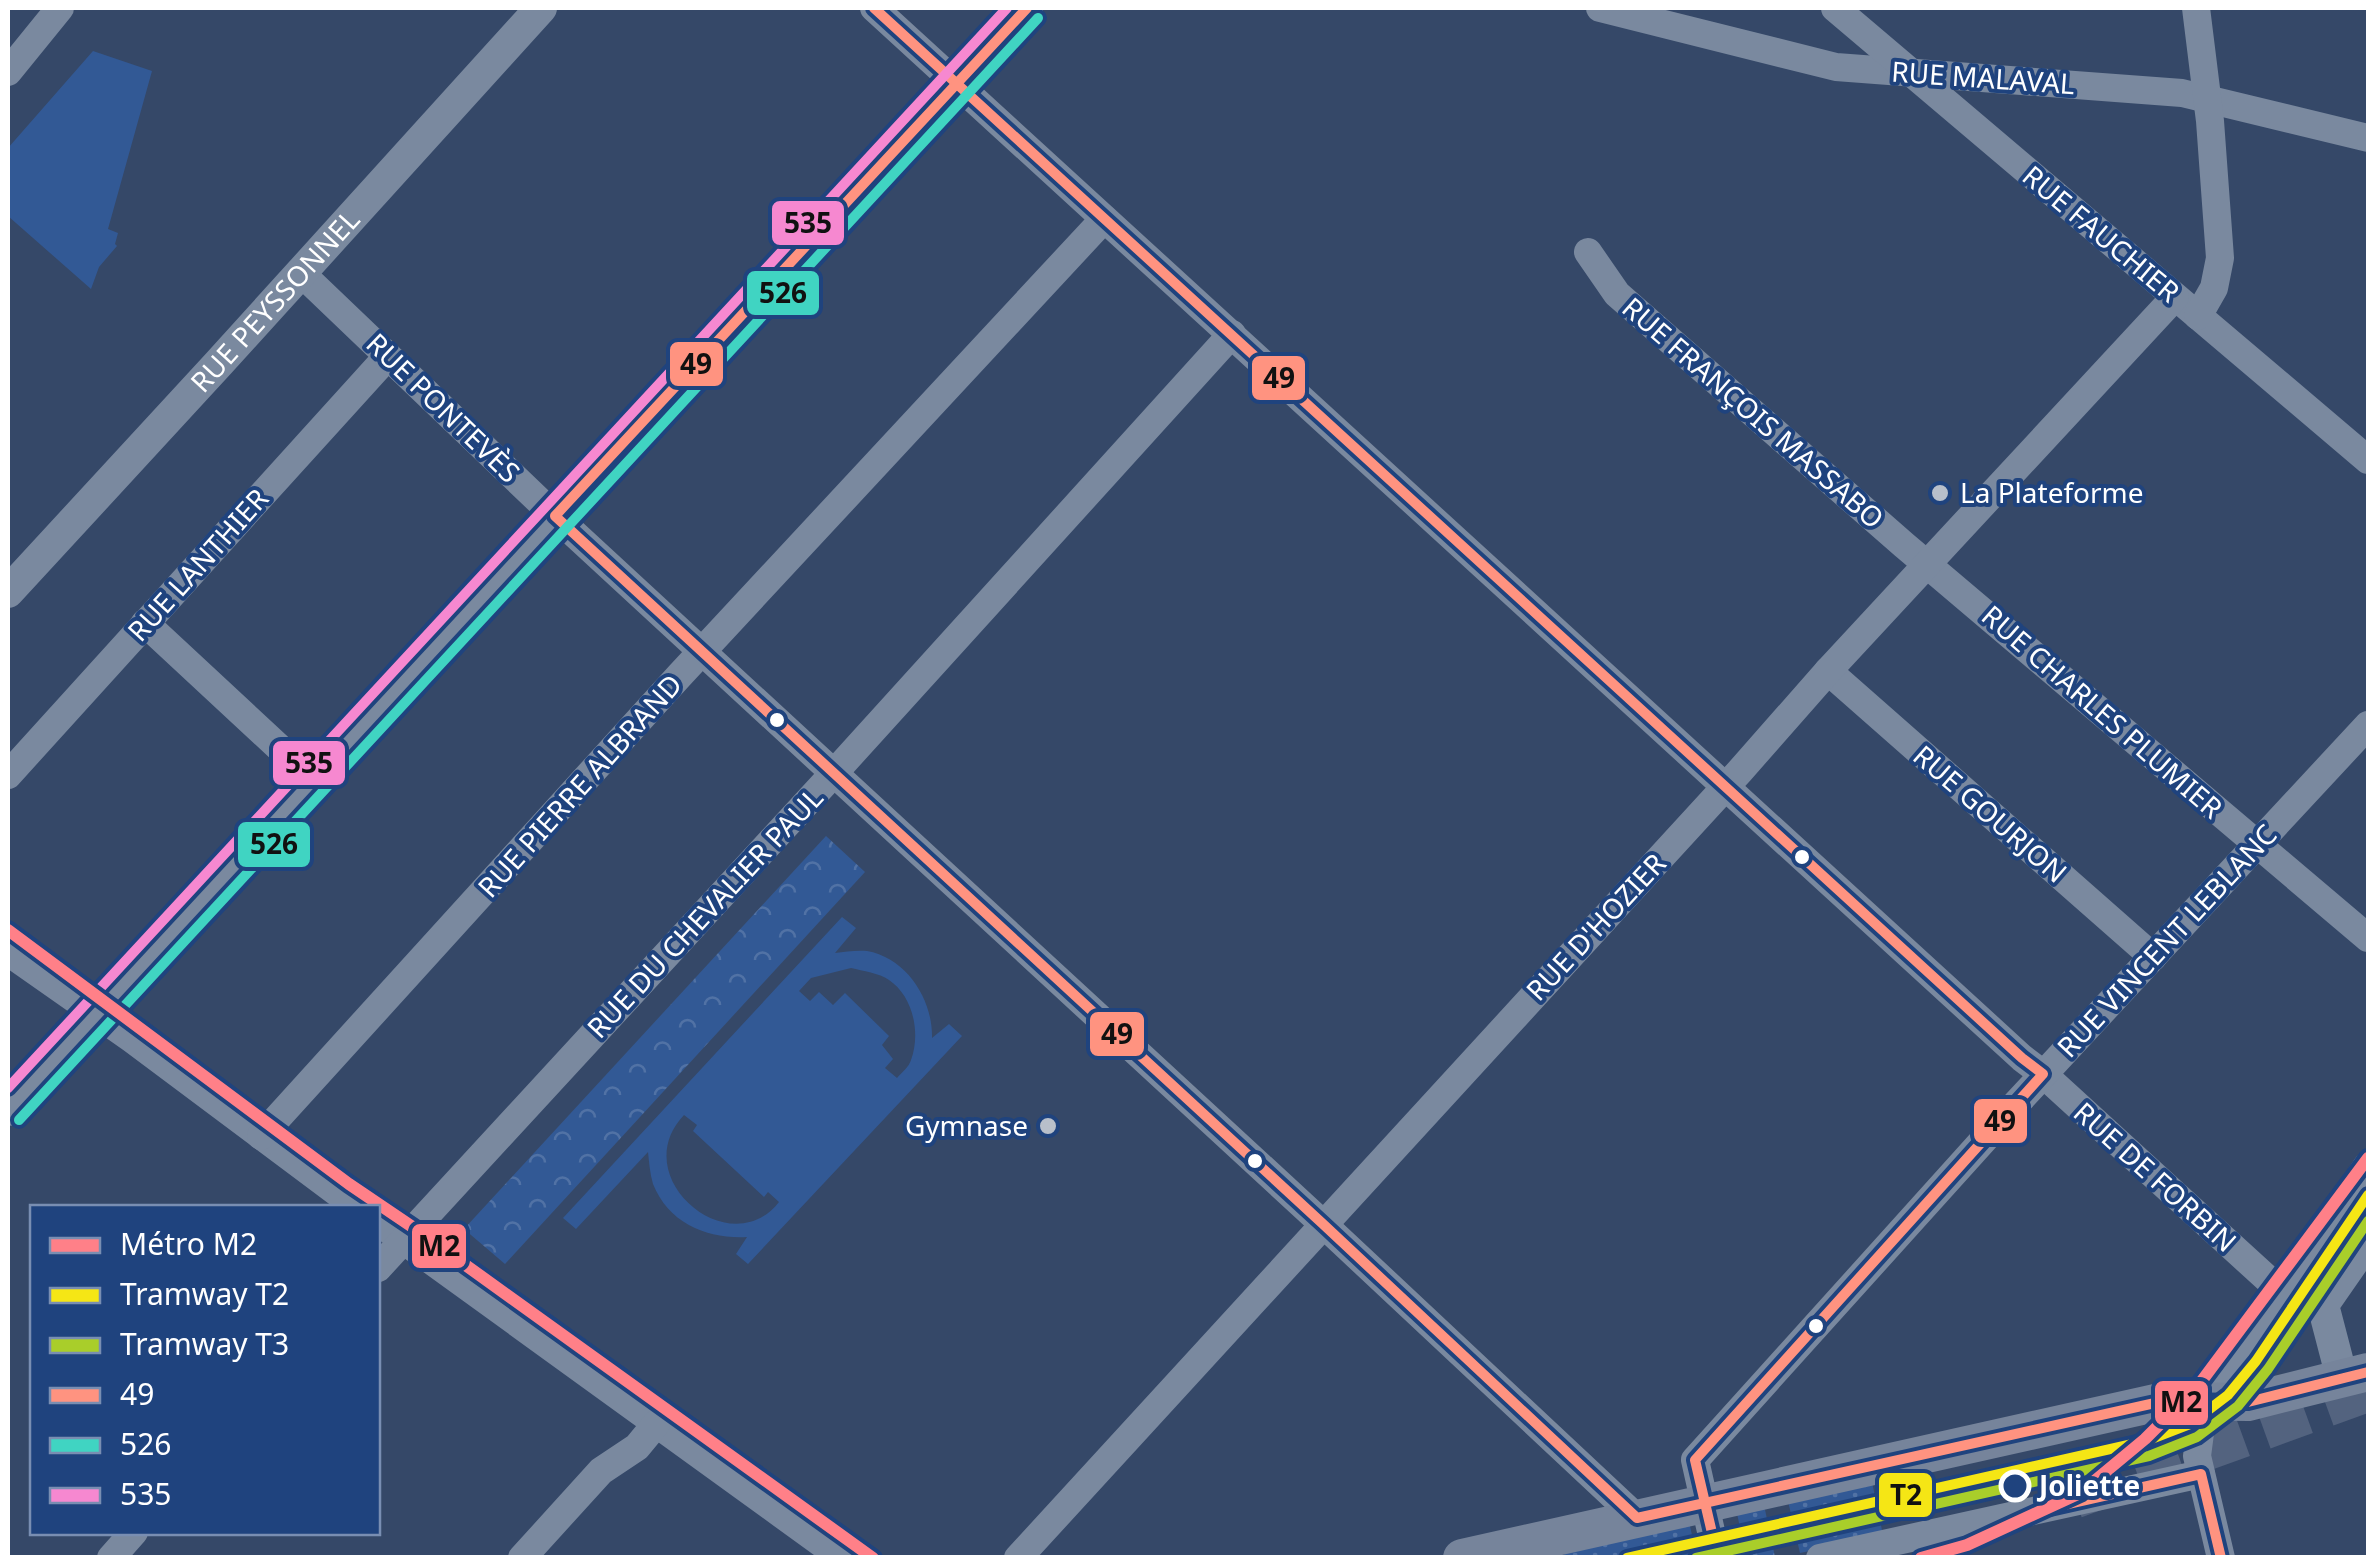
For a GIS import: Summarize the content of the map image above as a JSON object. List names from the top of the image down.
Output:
{
  "streets": {
    "street": [
      "RUE MALAVAL",
      "RUE FAUCHIER",
      "RUE PEYSSONNEL",
      "RUE PONTEVÈS",
      "RUE FRANÇOIS MASSABO",
      "RUE LANTHIER",
      "RUE CHARLES PLUMIER",
      "RUE PIERRE ALBRAND",
      "RUE GOURJON",
      "RUE DU CHEVALIER PAUL",
      "RUE D'HOZIER",
      "RUE VINCENT LEBLANC",
      "RUE DE FORBIN"
    ]
  },
  "crossings": [
    ["RUE MALAVAL", "RUE FAUCHIER"],
    ["RUE FAUCHIER", "RUE D'HOZIER"],
    ["RUE PEYSSONNEL", "RUE PONTEVÈS"],
    ["RUE PONTEVÈS", "RUE LANTHIER"],
    ["RUE PONTEVÈS", "RUE PIERRE ALBRAND"],
    ["RUE PONTEVÈS", "RUE DU CHEVALIER PAUL"],
    ["RUE PONTEVÈS", "RUE D'HOZIER"],
    ["RUE FRANÇOIS MASSABO", "RUE CHARLES PLUMIER"],
    ["RUE FRANÇOIS MASSABO", "RUE D'HOZIER"],
    ["RUE CHARLES PLUMIER", "RUE D'HOZIER"],
    ["RUE CHARLES PLUMIER", "RUE VINCENT LEBLANC"],
    ["RUE PIERRE ALBRAND", "RUE DE FORBIN"],
    ["RUE GOURJON", "RUE D'HOZIER"],
    ["RUE GOURJON", "RUE VINCENT LEBLANC"],
    ["RUE DU CHEVALIER PAUL", "RUE DE FORBIN"],
    ["RUE D'HOZIER", "RUE DE FORBIN"],
    ["RUE VINCENT LEBLANC", "RUE DE FORBIN"]
  ],
  "places": ["La Plateforme", "Gymnase", "Joliette"],
  "lines": [
    "transit line 49",
    "transit line 535",
    "transit line 526",
    "metro line M2",
    "tram line T2",
    "tram line T3"
  ],
  "legend": [
    "Métro M2",
    "Tramway T2",
    "Tramway T3",
    "49",
    "526",
    "535"
  ]
}
